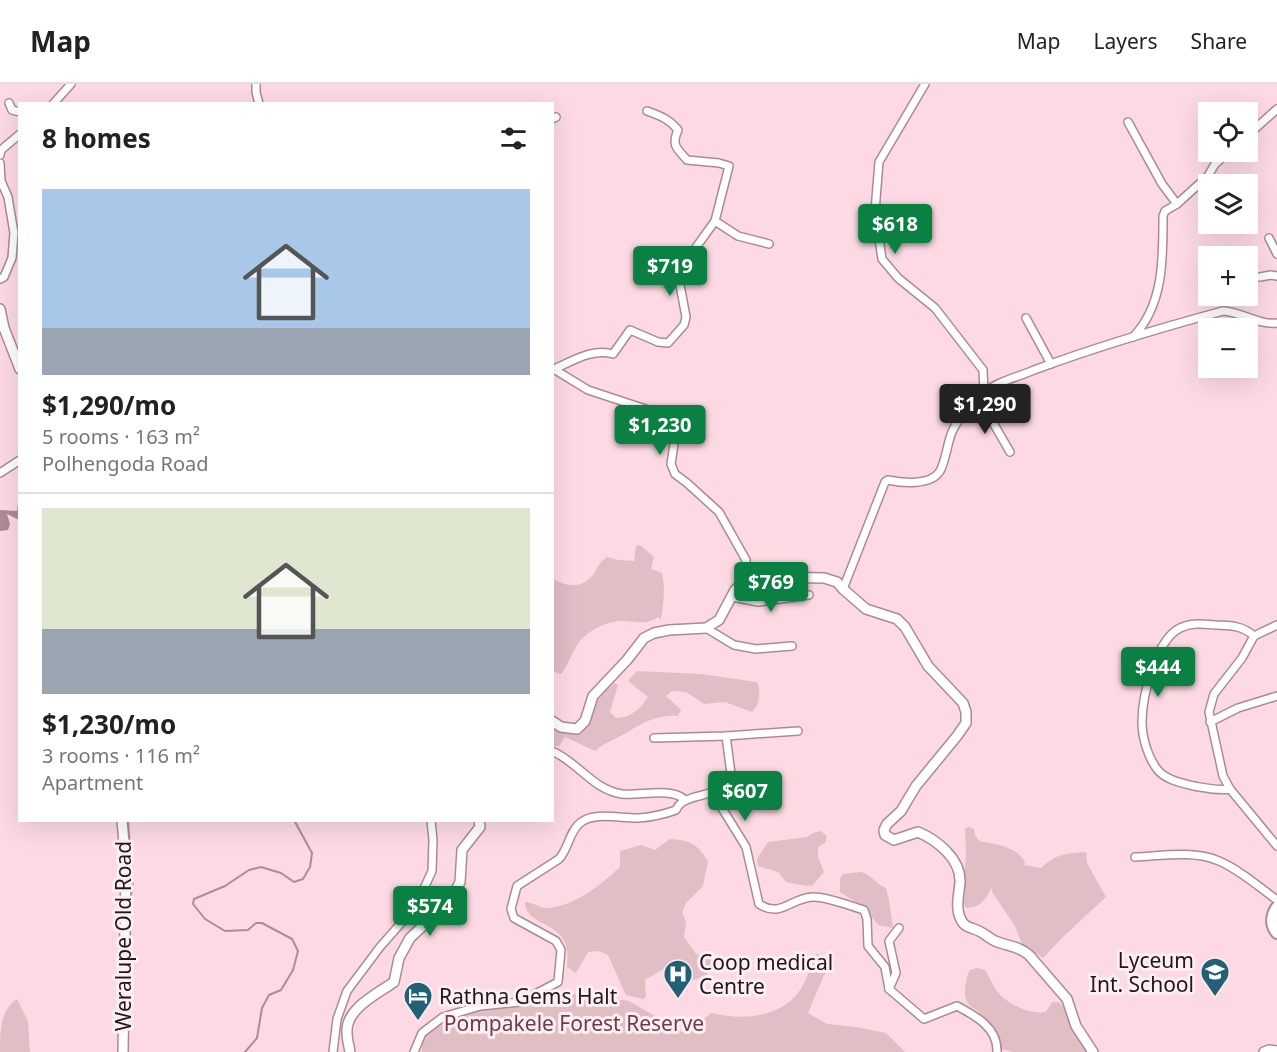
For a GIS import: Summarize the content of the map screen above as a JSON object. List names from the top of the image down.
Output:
{
  "streets": {
    "street": ["Weralupe Old Road"]
  },
  "parks": ["Pompakele Forest Reserve"],
  "places": {
    "school or university": ["Lyceum Int. School"],
    "hospital": ["Coop medical Centre"],
    "hotel": ["Rathna Gems Halt"]
  },
  "page": {
    "header": "Map",
    "nav": ["Map", "Layers", "Share"],
    "map_buttons": ["+", "−"],
    "heading": "8 homes",
    "list": [
      {
        "name": "$1,290/mo",
        "note": "5 rooms · 163 m² · Polhengoda Road"
      },
      {
        "name": "$1,230/mo",
        "note": "3 rooms · 116 m² · Apartment"
      }
    ],
    "price": [
      "$618",
      "$719",
      "$1,290",
      "$1,230",
      "$769",
      "$444",
      "$607",
      "$574"
    ]
  }
}
